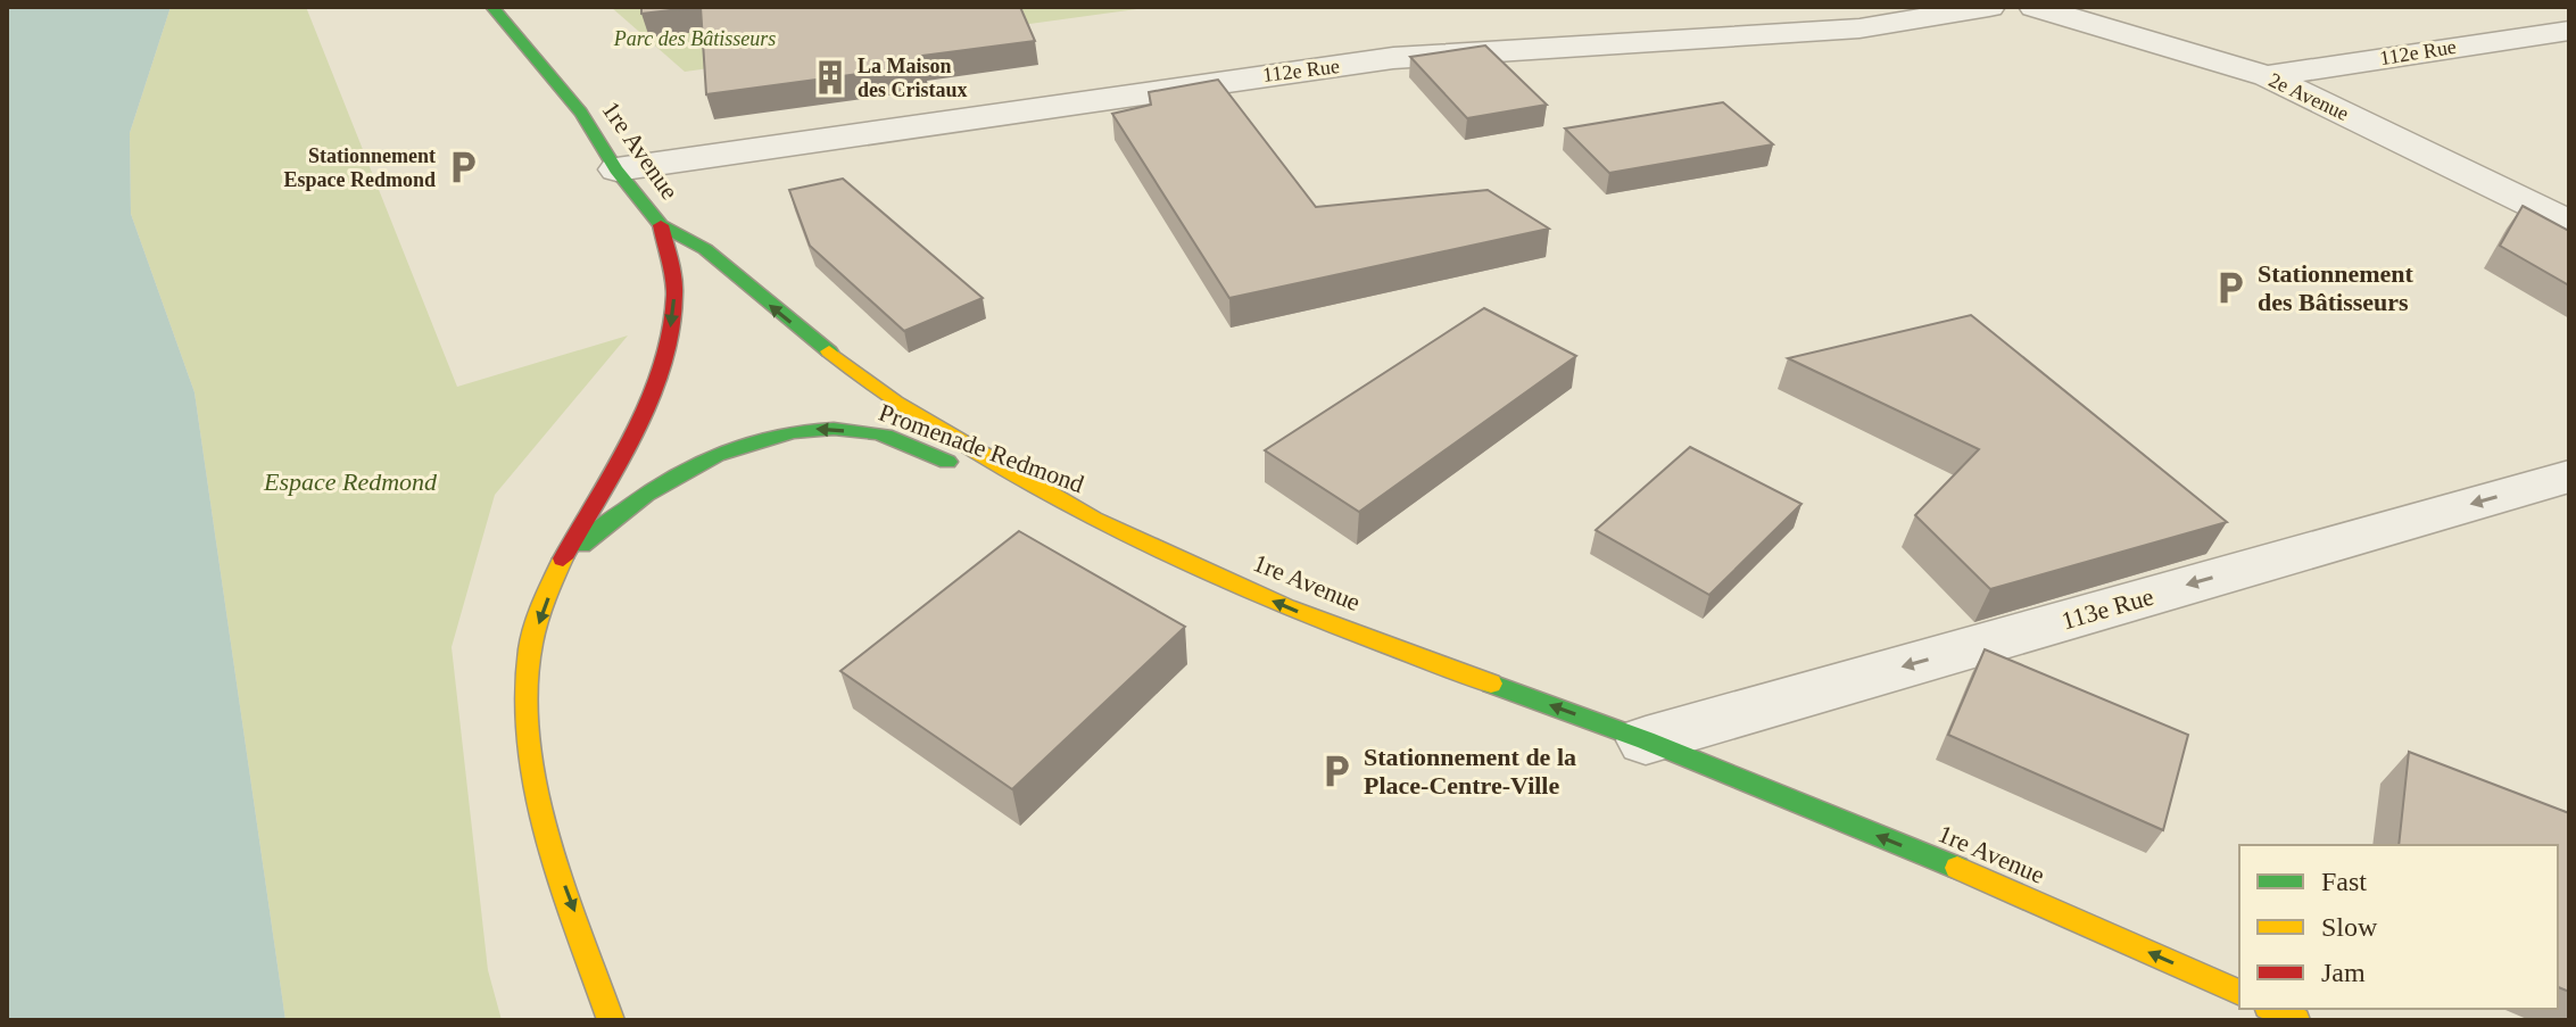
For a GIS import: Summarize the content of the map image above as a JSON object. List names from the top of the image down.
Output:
{
  "streets": {
    "street": [
      "112e Rue",
      "2e Avenue",
      "1re Avenue",
      "Promenade Redmond",
      "113e Rue"
    ]
  },
  "crossings": [
    ["112e Rue", "2e Avenue"],
    ["112e Rue", "1re Avenue"],
    ["1re Avenue", "Promenade Redmond"],
    ["1re Avenue", "113e Rue"]
  ],
  "one_way": ["1re Avenue", "113e Rue"],
  "parks": ["Parc des Bâtisseurs", "Espace Redmond"],
  "places": {
    "building": ["La Maison des Cristaux"],
    "parking": ["Stationnement Espace Redmond", "Stationnement des Bâtisseurs", "Stationnement de la Place-Centre-Ville"]
  },
  "legend": ["Fast", "Slow", "Jam"]
}
